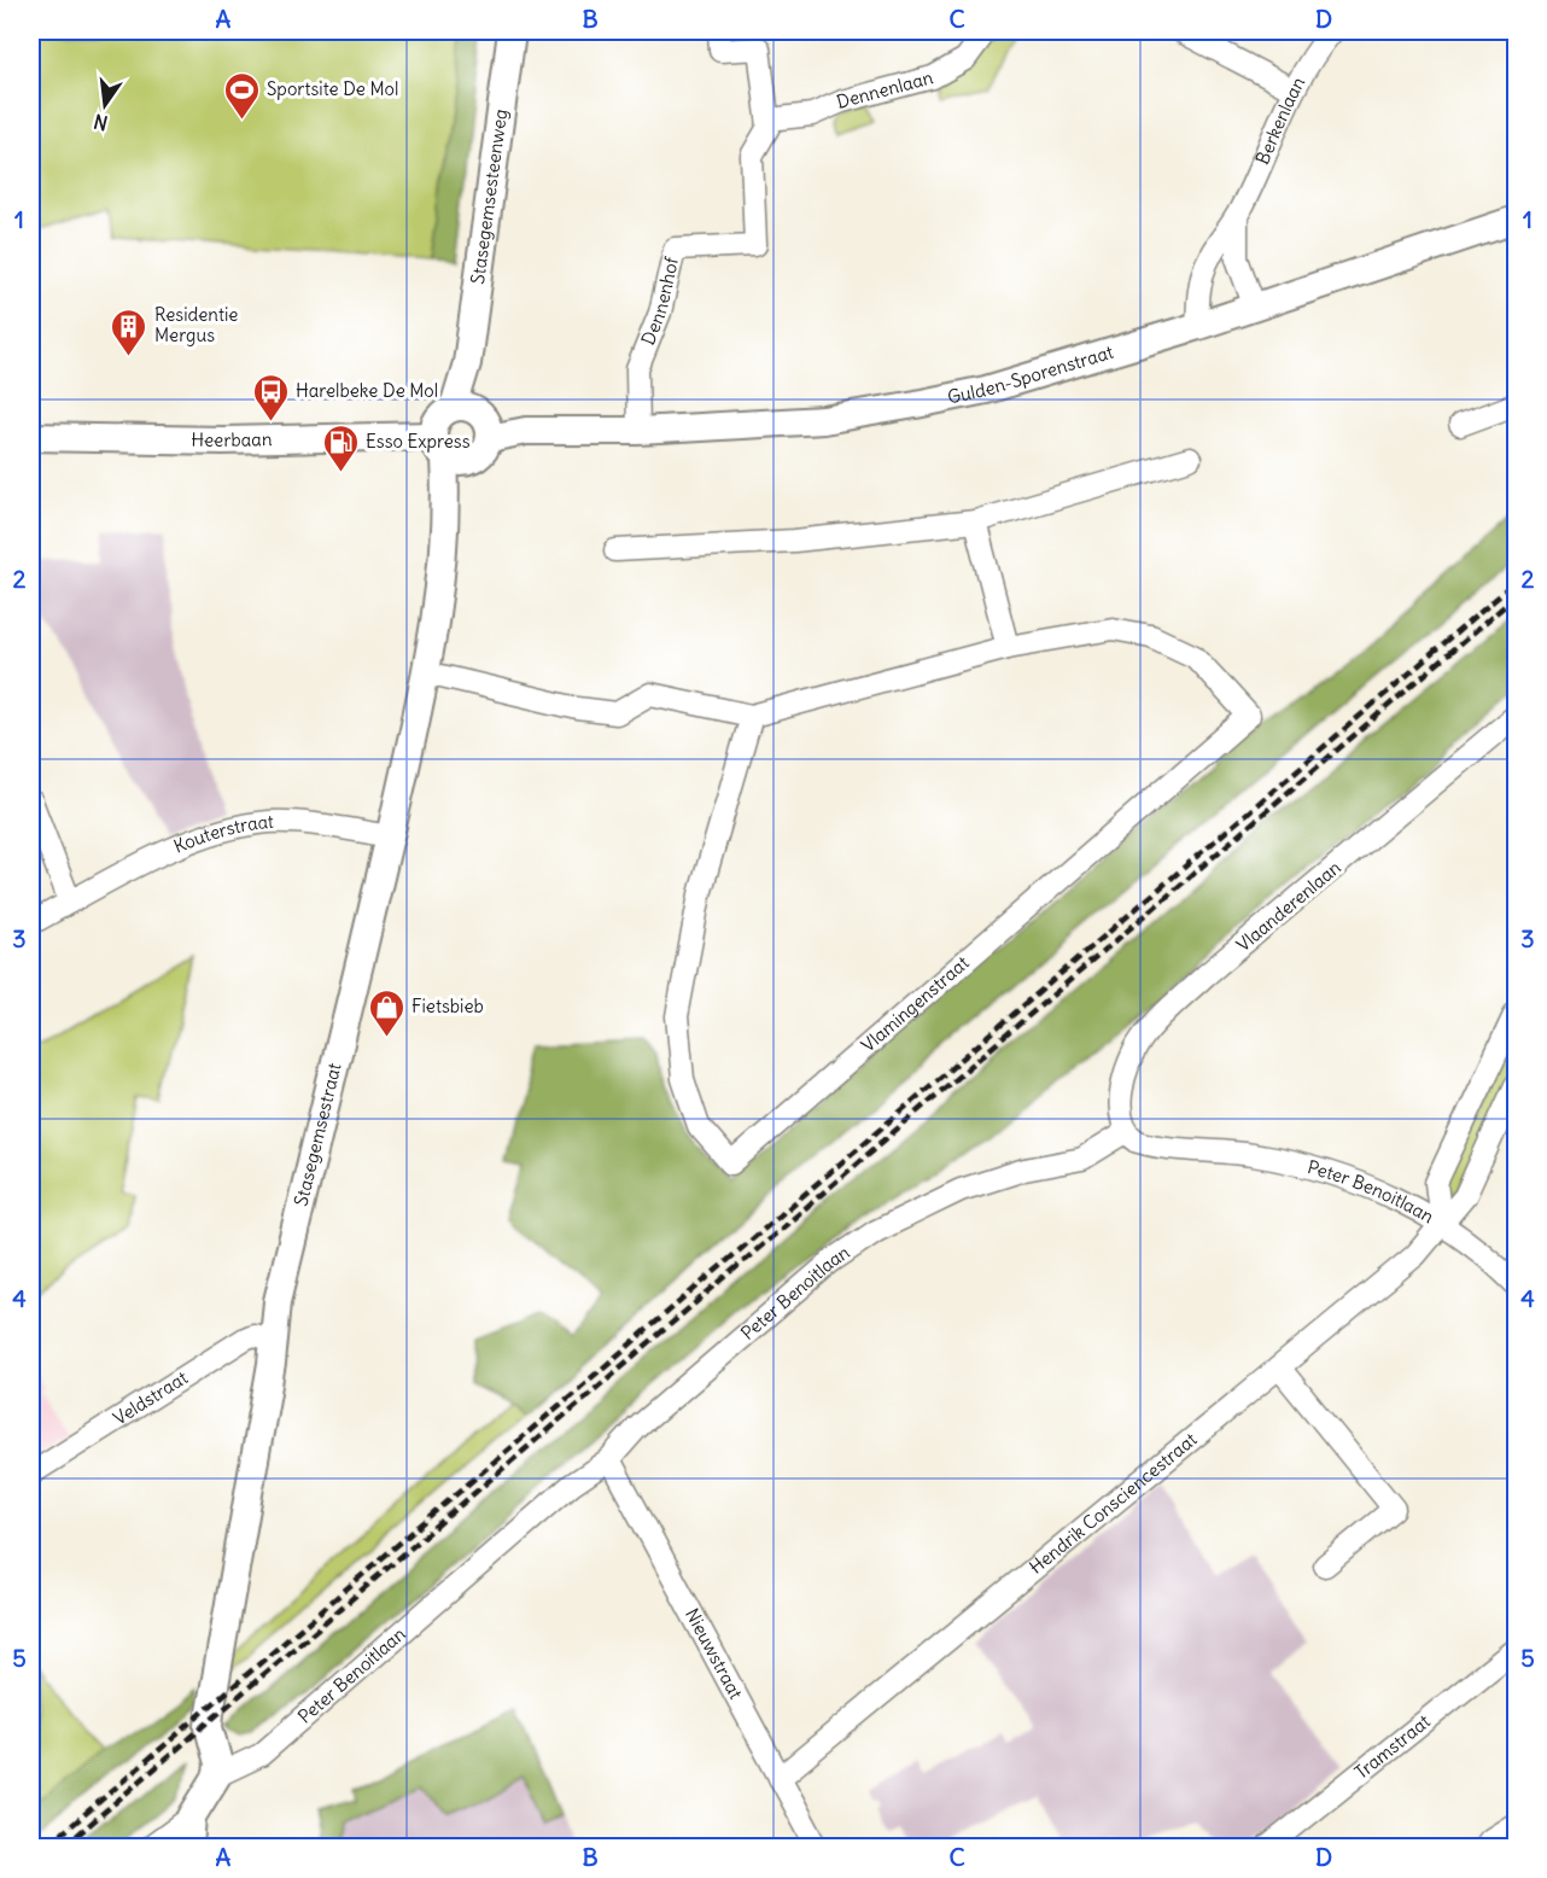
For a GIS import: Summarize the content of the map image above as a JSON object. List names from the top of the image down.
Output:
{
  "streets": {
    "street": [
      "Dennenlaan",
      "Berkenlaan",
      "Stasegemsesteenweg",
      "Dennenhof",
      "Gulden-Sporenstraat",
      "Heerbaan",
      "Kouterstraat",
      "Vlaanderenlaan",
      "Vlamingenstraat",
      "Stasegemsestraat",
      "Peter Benoitlaan",
      "Veldstraat",
      "Hendrik Consciencestraat",
      "Nieuwstraat",
      "Tramstraat"
    ]
  },
  "crossings": [
    ["Dennenlaan", "Dennenhof"],
    ["Berkenlaan", "Gulden-Sporenstraat"],
    ["Stasegemsesteenweg", "Gulden-Sporenstraat"],
    ["Stasegemsesteenweg", "Stasegemsestraat"],
    ["Dennenhof", "Gulden-Sporenstraat"],
    ["Gulden-Sporenstraat", "Stasegemsestraat"],
    ["Heerbaan", "Stasegemsestraat"],
    ["Kouterstraat", "Stasegemsestraat"],
    ["Vlaanderenlaan", "Peter Benoitlaan"],
    ["Vlamingenstraat", "Stasegemsestraat"],
    ["Stasegemsestraat", "Peter Benoitlaan"],
    ["Stasegemsestraat", "Veldstraat"],
    ["Peter Benoitlaan", "Hendrik Consciencestraat"],
    ["Peter Benoitlaan", "Nieuwstraat"],
    ["Hendrik Consciencestraat", "Nieuwstraat"]
  ],
  "places": {
    "sports": ["Sportsite De Mol"],
    "building": ["Residentie Mergus"],
    "bus stop": ["Harelbeke De Mol"],
    "fuel station": ["Esso Express"],
    "shop": ["Fietsbieb"]
  },
  "north": "bottom",
  "grid": {
    "columns": [
      "A",
      "B",
      "C",
      "D"
    ],
    "rows": [
      "1",
      "2",
      "3",
      "4",
      "5"
    ]
  }
}
